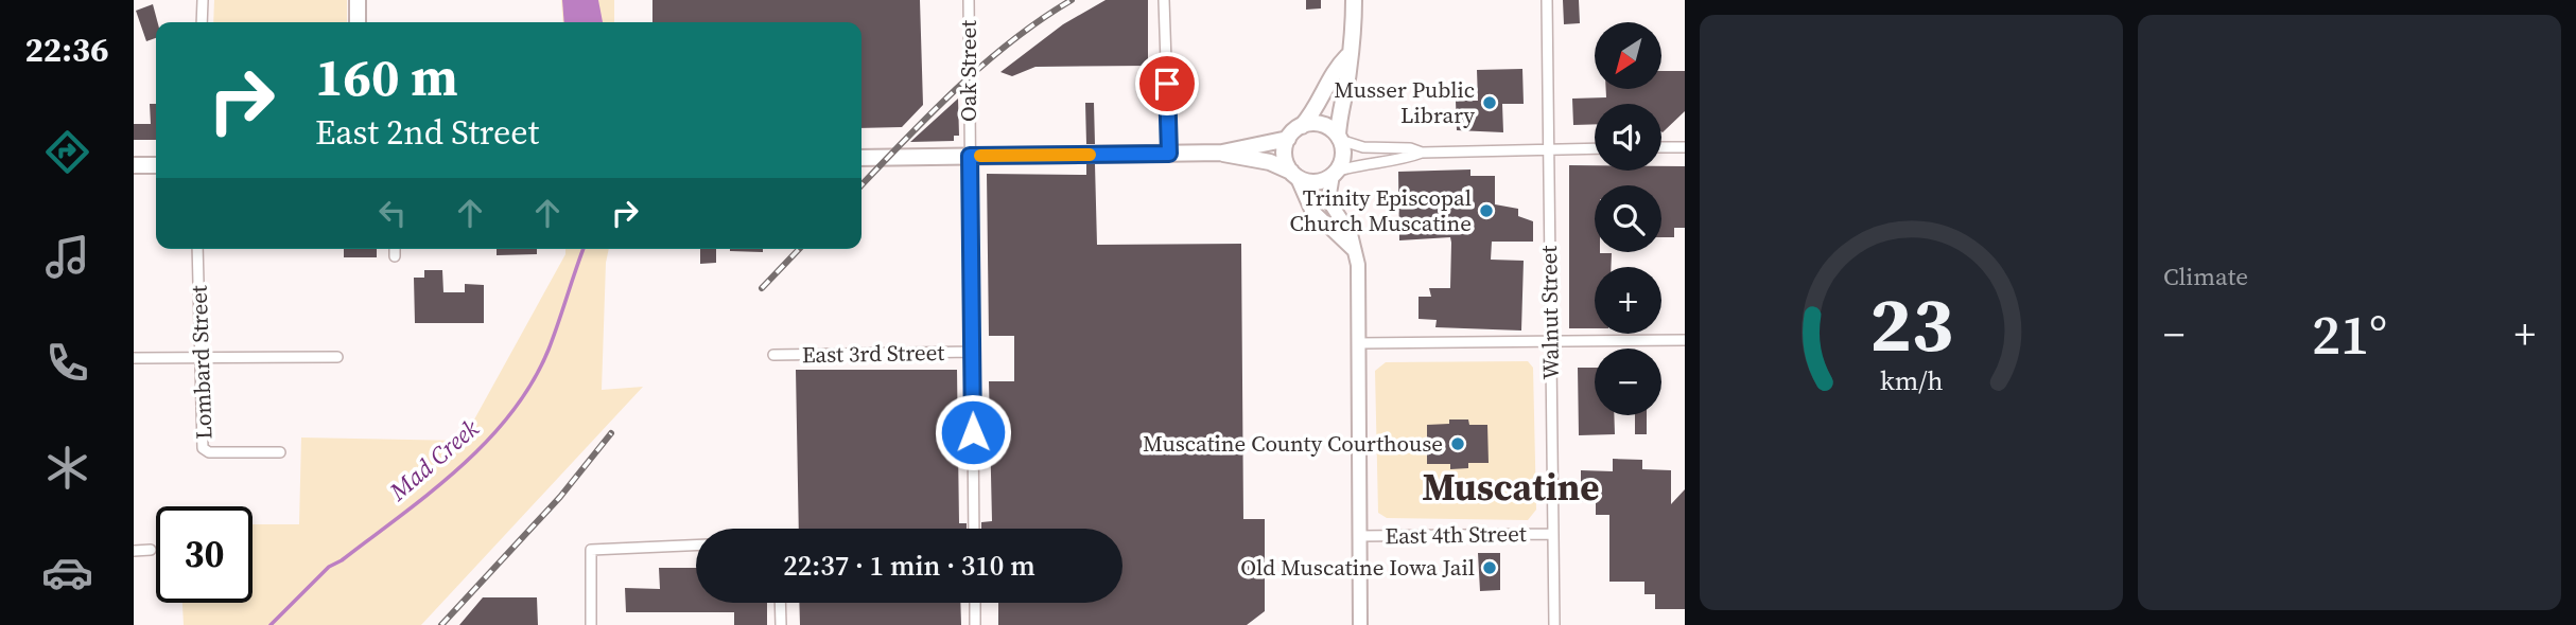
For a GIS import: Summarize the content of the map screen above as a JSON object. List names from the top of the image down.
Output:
{
  "streets": {
    "street": [
      "Oak Street",
      "Walnut Street",
      "East 3rd Street",
      "Lombard Street",
      "East 4th Street"
    ]
  },
  "crossings": [
    ["Oak Street", "East 3rd Street"],
    ["Walnut Street", "East 4th Street"]
  ],
  "districts": ["Muscatine"],
  "water": ["Mad Creek"],
  "places": [
    "Musser Public Library",
    "Trinity Episcopal Church Muscatine",
    "Muscatine County Courthouse",
    "Old Muscatine Iowa Jail"
  ],
  "north": "bottom left",
  "page": {
    "tabs": "22:36",
    "tile": "Climate",
    "map_buttons": ["+", "−"],
    "turn": ["160 m", "East 2nd Street"],
    "heat": ["−", "21°", "+"],
    "limit": "30",
    "trip": "22:37 · 1 min · 310 m",
    "gauge": ["23", "km/h"]
  }
}
